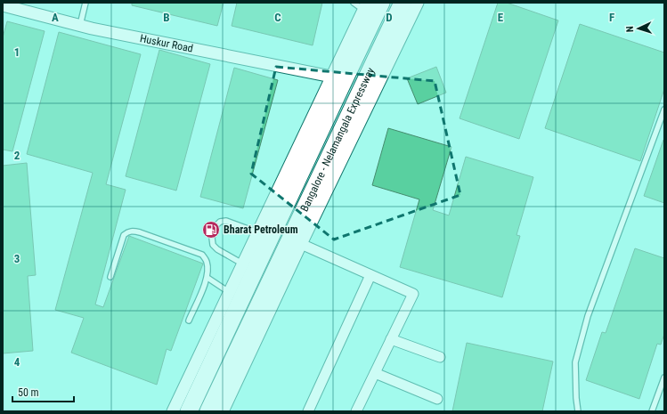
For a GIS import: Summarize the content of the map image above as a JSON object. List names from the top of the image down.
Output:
{
  "streets": {
    "highway": ["Bangalore - Nelamangala Expressway"],
    "street": ["Huskur Road"]
  },
  "places": {
    "fuel station": ["Bharat Petroleum"]
  },
  "scale_bar": "50 m",
  "north": "left",
  "grid": {
    "columns": [
      "A",
      "B",
      "C",
      "D",
      "E",
      "F"
    ],
    "rows": [
      "1",
      "2",
      "3",
      "4"
    ]
  }
}
